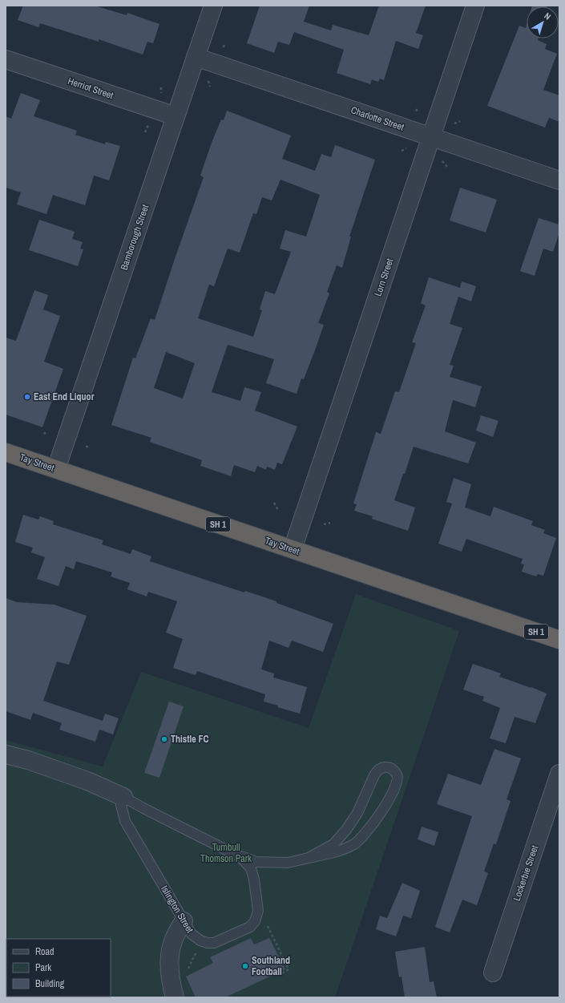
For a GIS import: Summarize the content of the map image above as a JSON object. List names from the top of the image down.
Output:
{
  "streets": {
    "highway": ["Tay Street", "SH 1"],
    "street": [
      "Herriot Street",
      "Charlotte Street",
      "Bamborough Street",
      "Lorn Street",
      "Lockerbie Street"
    ],
    "lane": ["Islington Street"]
  },
  "crossings": [
    ["Herriot Street", "Bamborough Street"],
    ["Charlotte Street", "Bamborough Street"],
    ["Charlotte Street", "Lorn Street"],
    ["Bamborough Street", "Tay Street"],
    ["Lorn Street", "Tay Street"]
  ],
  "parks": ["Turnbull Thomson Park"],
  "places": ["East End Liquor", "Thistle FC", "Southland Football"],
  "legend": ["Road", "Park", "Building"],
  "north": "top right"
}
